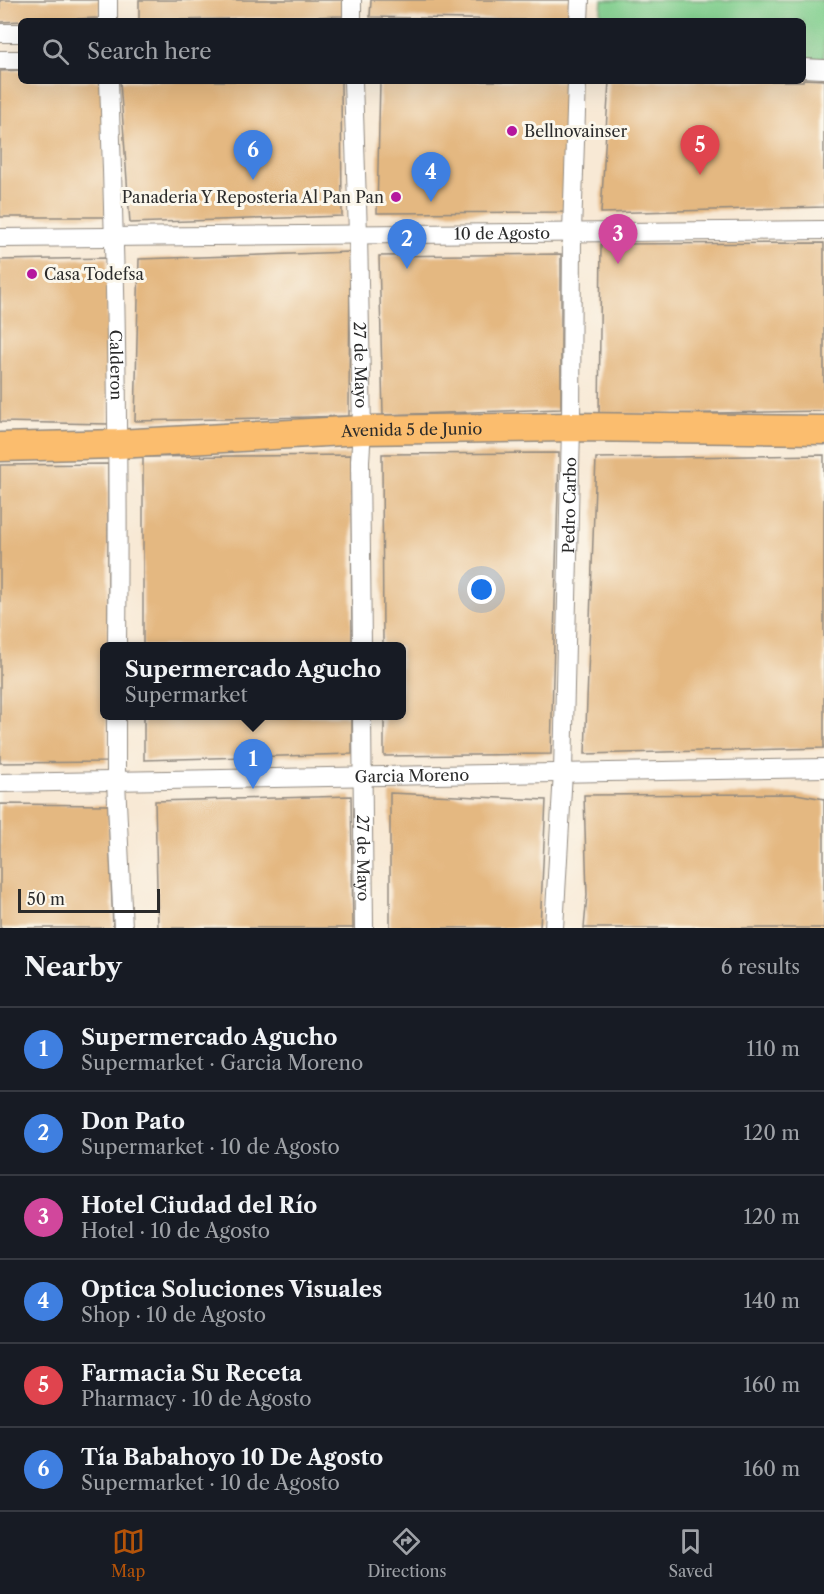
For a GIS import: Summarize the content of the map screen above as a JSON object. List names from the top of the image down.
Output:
{
  "streets": {
    "main road": ["Avenida 5 de Junio"],
    "street": [
      "10 de Agosto",
      "Calderon",
      "27 de Mayo",
      "Pedro Carbo",
      "Garcia Moreno"
    ]
  },
  "crossings": [
    ["10 de Agosto", "Calderon"],
    ["10 de Agosto", "27 de Mayo"],
    ["10 de Agosto", "Pedro Carbo"],
    ["Calderon", "Avenida 5 de Junio"],
    ["27 de Mayo", "Avenida 5 de Junio"],
    ["27 de Mayo", "Garcia Moreno"],
    ["Avenida 5 de Junio", "Pedro Carbo"],
    ["Pedro Carbo", "Garcia Moreno"]
  ],
  "places": ["Bellnovainser", "Panaderia Y Reposteria Al Pan Pan", "Casa Todefsa"],
  "scale_bar": "50 m",
  "page": {
    "search": "Search here",
    "pins": [
      "5",
      "6",
      "4",
      "3",
      "2",
      "1"
    ],
    "popup": ["Supermercado Agucho", "Supermarket"],
    "scale": "50 m",
    "heading": ["Nearby", "6 results"],
    "list": [
      {
        "mark": "1",
        "name": "Supermercado Agucho",
        "note": "Supermarket · Garcia Moreno",
        "value": "110 m"
      },
      {
        "mark": "2",
        "name": "Don Pato",
        "note": "Supermarket · 10 de Agosto",
        "value": "120 m"
      },
      {
        "mark": "3",
        "name": "Hotel Ciudad del Río",
        "note": "Hotel · 10 de Agosto",
        "value": "120 m"
      },
      {
        "mark": "4",
        "name": "Optica Soluciones Visuales",
        "note": "Shop · 10 de Agosto",
        "value": "140 m"
      },
      {
        "mark": "5",
        "name": "Farmacia Su Receta",
        "note": "Pharmacy · 10 de Agosto",
        "value": "160 m"
      },
      {
        "mark": "6",
        "name": "Tía Babahoyo 10 De Agosto",
        "note": "Supermarket · 10 de Agosto",
        "value": "160 m"
      }
    ],
    "nav": ["Map", "Directions", "Saved"]
  }
}
